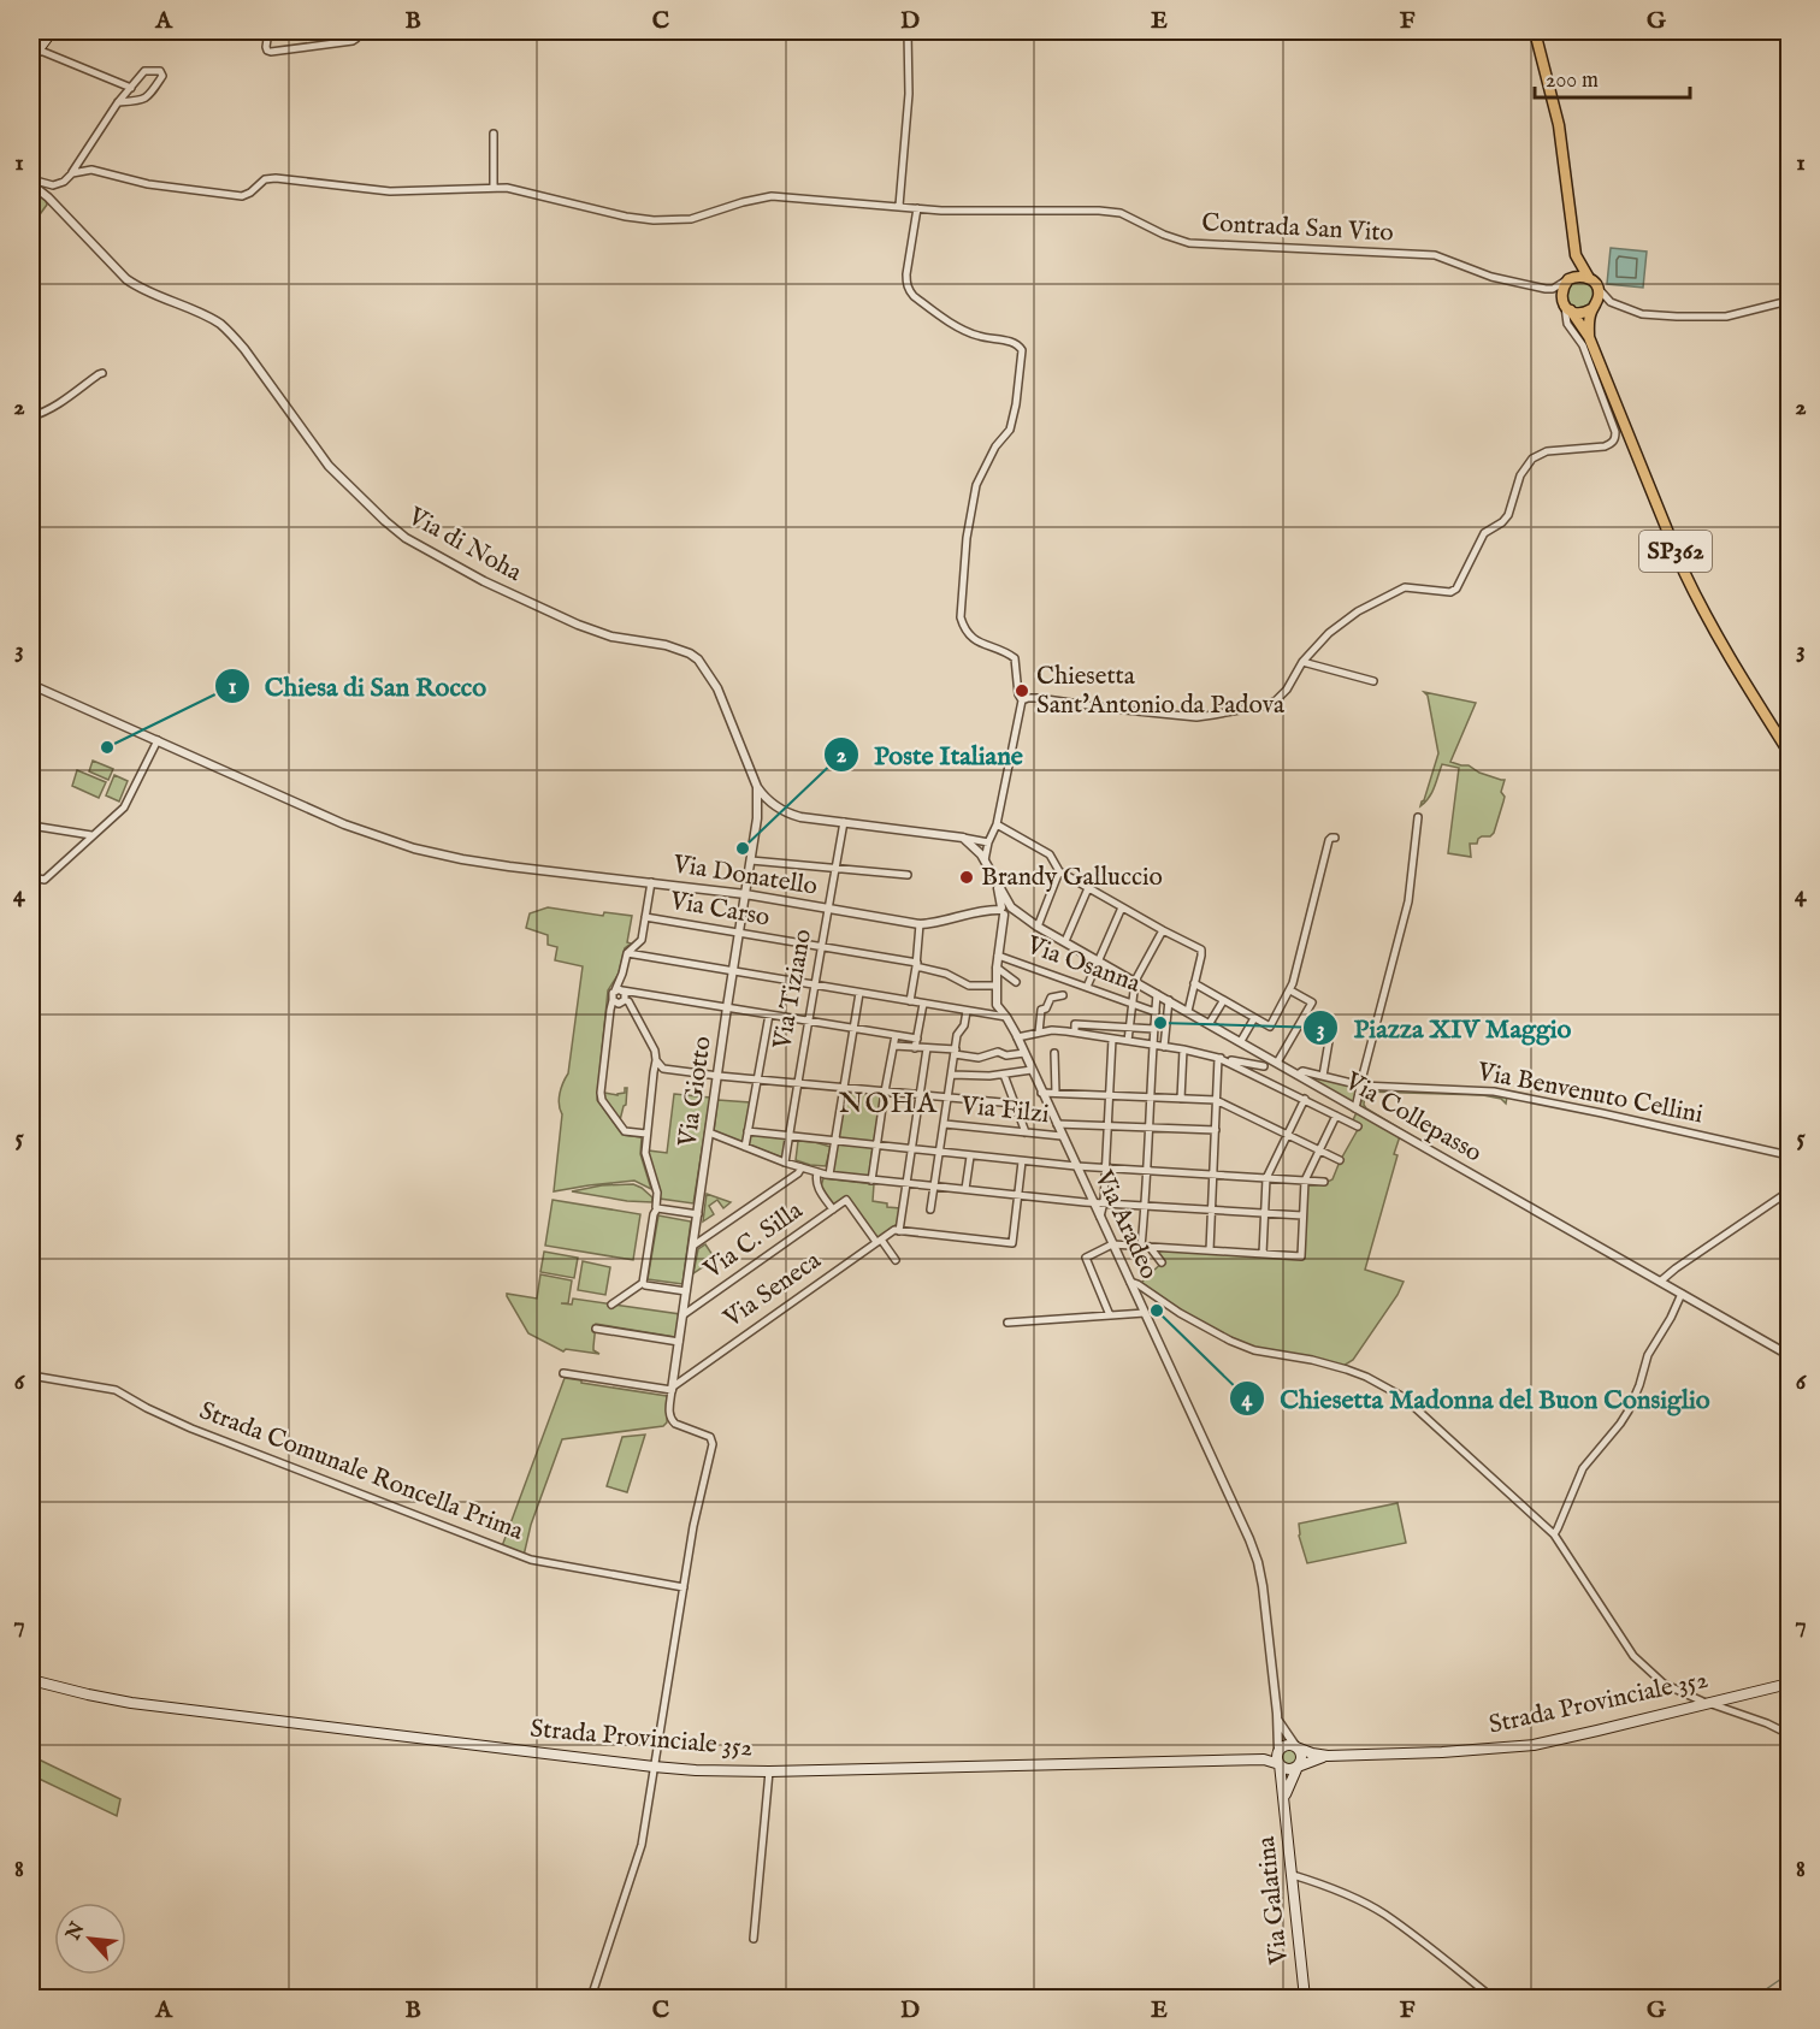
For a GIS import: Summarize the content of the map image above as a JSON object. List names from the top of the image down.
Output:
{
  "streets": {
    "main road": ["SP362", "Strada Provinciale 352", "Via Galatina"],
    "street": [
      "Contrada San Vito",
      "Via di Noha",
      "Via Donatello",
      "Via Carso",
      "Via Osanna",
      "Via Tiziano",
      "Via Giotto",
      "Via Benvenuto Cellini",
      "Via Filzi",
      "Via Collepasso",
      "Via Aradeo",
      "Via C. Silla",
      "Via Seneca",
      "Strada Comunale Roncella Prima"
    ]
  },
  "crossings": [
    ["Contrada San Vito", "Via di Noha"],
    ["Via di Noha", "Via Giotto"],
    ["Via Donatello", "Via Tiziano"],
    ["Via Donatello", "Via Giotto"],
    ["Via Donatello", "Via Collepasso"],
    ["Via Carso", "Via Tiziano"],
    ["Via Carso", "Via Giotto"],
    ["Via Carso", "Via Aradeo"],
    ["Via Giotto", "Via C. Silla"],
    ["Via Giotto", "Via Seneca"],
    ["Via Benvenuto Cellini", "Via Collepasso"],
    ["Via Filzi", "Via Aradeo"],
    ["Via Aradeo", "Strada Provinciale 352"],
    ["Via Aradeo", "Via Galatina"],
    ["Via C. Silla", "Via Seneca"],
    ["Strada Provinciale 352", "Via Galatina"]
  ],
  "districts": ["NOHA"],
  "places": [
    "Chiesetta Sant'Antonio da Padova",
    "Chiesa di San Rocco",
    "Poste Italiane",
    "Brandy Galluccio",
    "Piazza XIV Maggio",
    "Chiesetta Madonna del Buon Consiglio"
  ],
  "scale_bar": "200 m",
  "north": "top left",
  "grid": {
    "columns": [
      "A",
      "B",
      "C",
      "D",
      "E",
      "F",
      "G"
    ],
    "rows": [
      "1",
      "2",
      "3",
      "4",
      "5",
      "6",
      "7",
      "8"
    ]
  }
}
